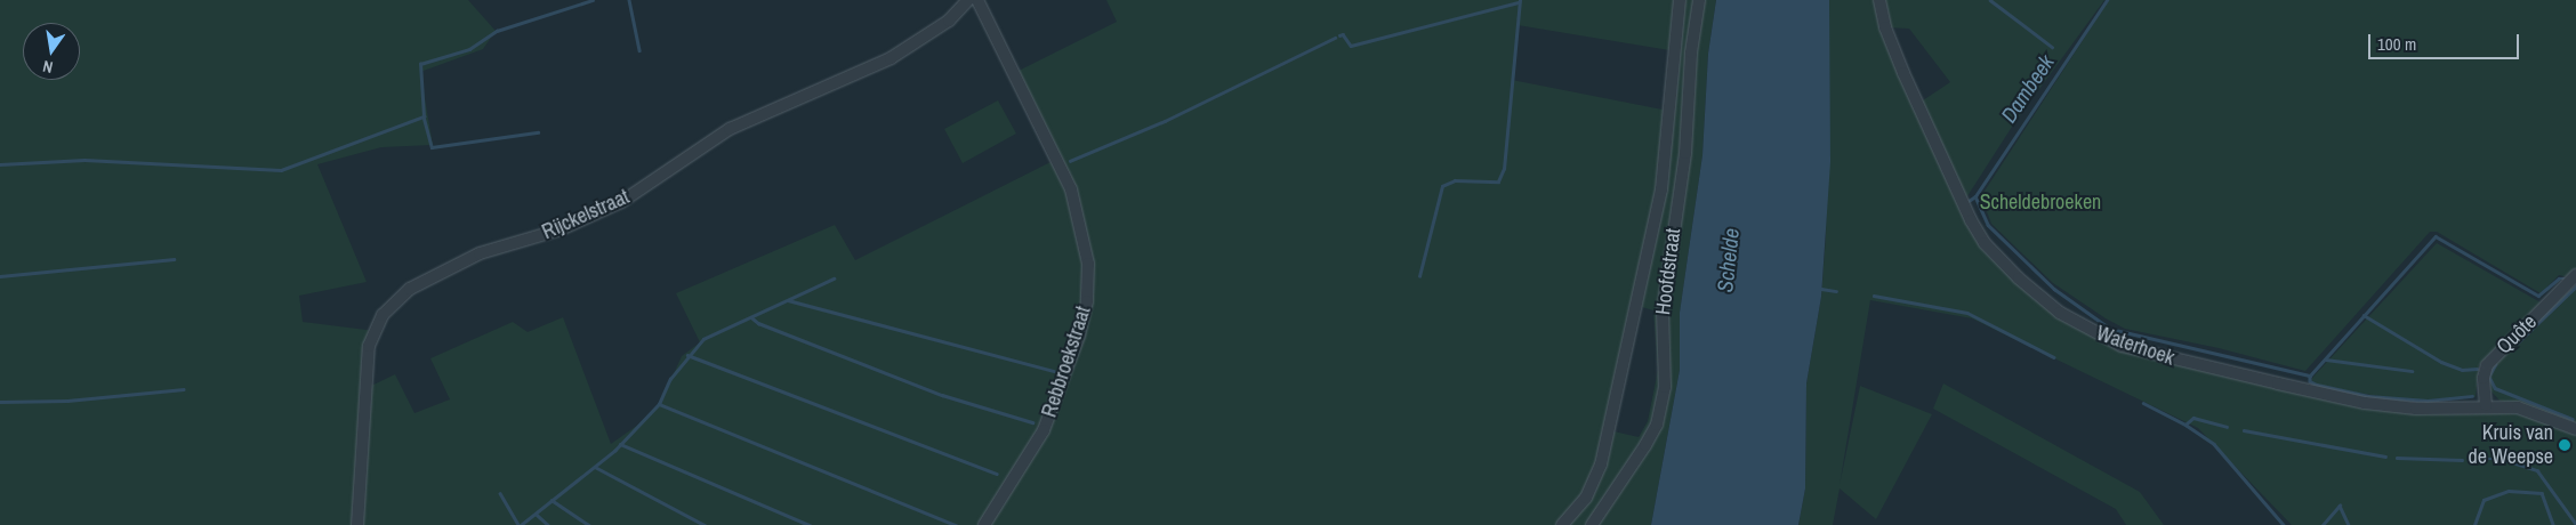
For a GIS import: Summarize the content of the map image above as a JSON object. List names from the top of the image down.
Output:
{
  "streets": {
    "street": [
      "Rijckelstraat",
      "Hoofdstraat",
      "Quôte",
      "Waterhoek",
      "Rebbroekstraat"
    ]
  },
  "crossings": [
    ["Quôte", "Waterhoek"]
  ],
  "water": ["Dambeek", "Schelde"],
  "parks": ["Scheldebroeken"],
  "places": ["Kruis van de Weepse"],
  "scale_bar": "100 m",
  "north": "bottom"
}
